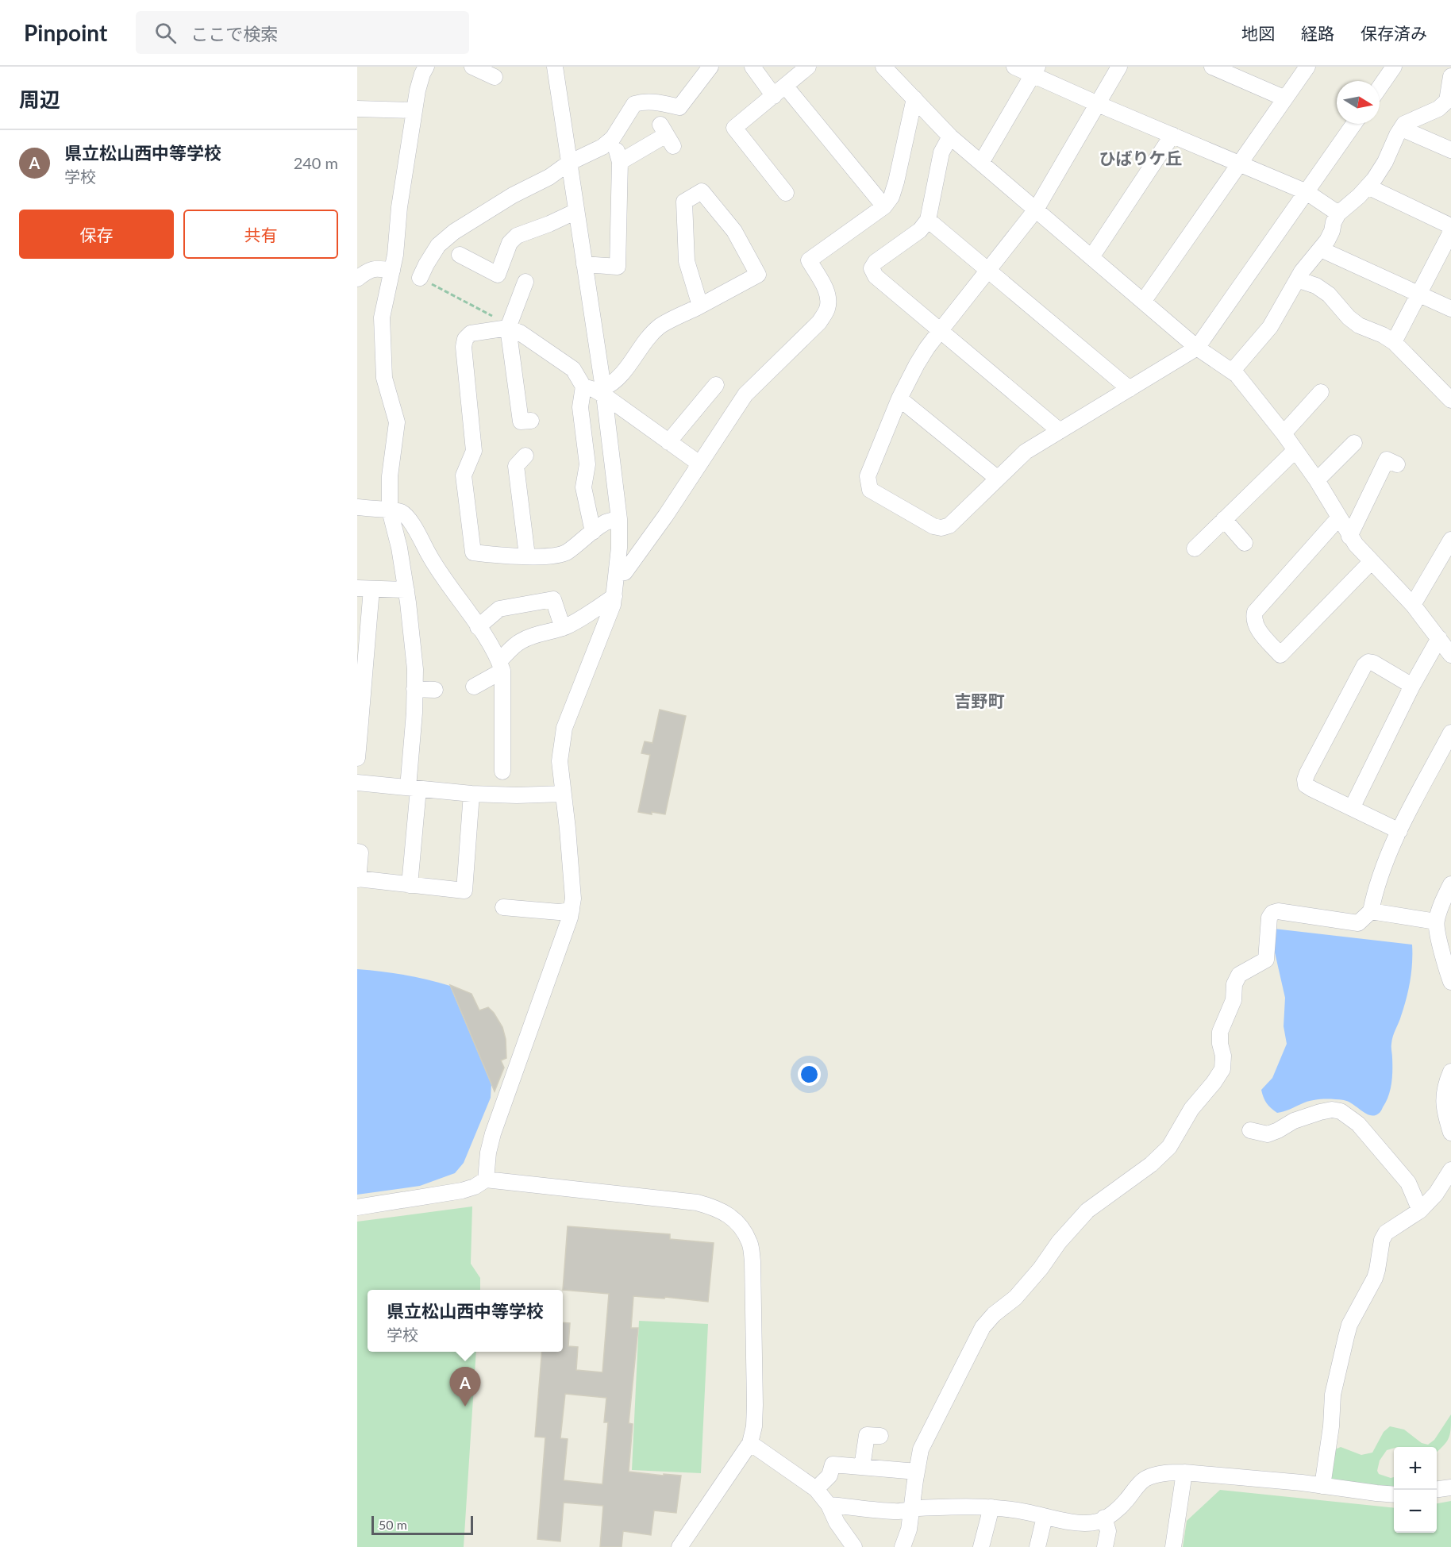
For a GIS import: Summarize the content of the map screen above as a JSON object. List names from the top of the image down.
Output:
{
  "districts": ["ひばりケ丘", "吉野町"],
  "scale_bar": "50 m",
  "north": "right",
  "page": {
    "header": "Pinpoint",
    "search": "ここで検索",
    "nav": ["地図", "経路", "保存済み"],
    "heading": "周辺",
    "list": [
      {
        "mark": "A",
        "name": "県立松山西中等学校",
        "note": "学校",
        "value": "240 m"
      }
    ],
    "buttons": ["保存", "共有"],
    "popup": ["県立松山西中等学校", "学校"],
    "pins": "A",
    "map_buttons": ["+", "−"],
    "scale": "50 m"
  }
}
